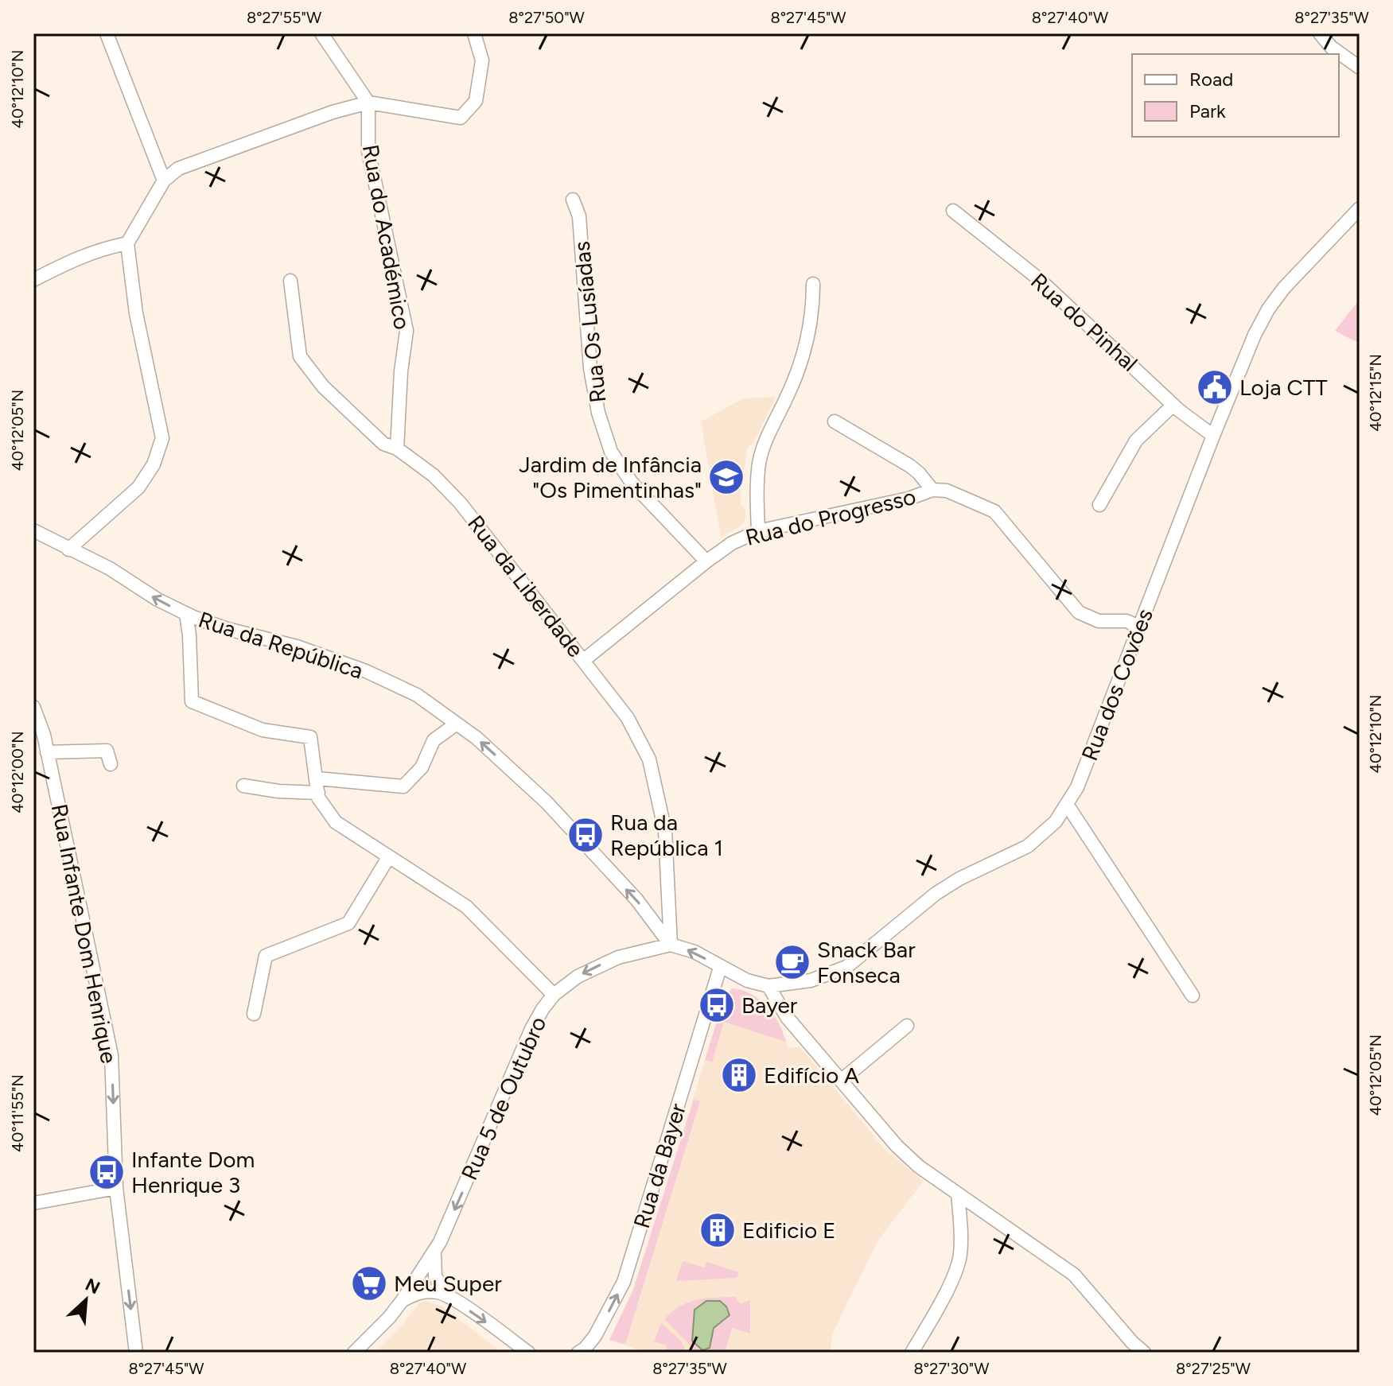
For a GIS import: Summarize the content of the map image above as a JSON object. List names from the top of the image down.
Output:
{
  "streets": {
    "street": [
      "Rua do Académico",
      "Rua Os Lusíadas",
      "Rua do Pinhal",
      "Rua do Progresso",
      "Rua da Liberdade",
      "Rua da República",
      "Rua dos Covões",
      "Rua Infante Dom Henrique",
      "Rua 5 de Outubro",
      "Rua da Bayer"
    ]
  },
  "crossings": [
    ["Rua do Académico", "Rua da Liberdade"],
    ["Rua Os Lusíadas", "Rua do Progresso"],
    ["Rua do Pinhal", "Rua dos Covões"],
    ["Rua do Progresso", "Rua da Liberdade"],
    ["Rua do Progresso", "Rua dos Covões"],
    ["Rua da Liberdade", "Rua da República"],
    ["Rua da Liberdade", "Rua 5 de Outubro"],
    ["Rua da República", "Rua 5 de Outubro"],
    ["Rua dos Covões", "Rua da Bayer"]
  ],
  "one_way": [
    "Rua da República",
    "Rua Infante Dom Henrique",
    "Rua 5 de Outubro",
    "Rua da Bayer"
  ],
  "places": {
    "public building": ["Loja CTT"],
    "school or university": ["Jardim de Infância \"Os Pimentinhas\""],
    "bus stop": ["Rua da República 1", "Bayer", "Infante Dom Henrique 3"],
    "cafe": ["Snack Bar Fonseca"],
    "building": ["Edifício A", "Edificio E"],
    "supermarket": ["Meu Super"]
  },
  "legend": ["Road", "Park"],
  "north": "top right",
  "coordinates": [
    "8°27'55\"W",
    "8°27'50\"W",
    "8°27'45\"W",
    "8°27'40\"W",
    "8°27'35\"W",
    "40°12'10\"N",
    "40°12'15\"N",
    "40°12'05\"N",
    "40°12'00\"N",
    "40°11'55\"N",
    "8°27'30\"W",
    "8°27'25\"W"
  ]
}
